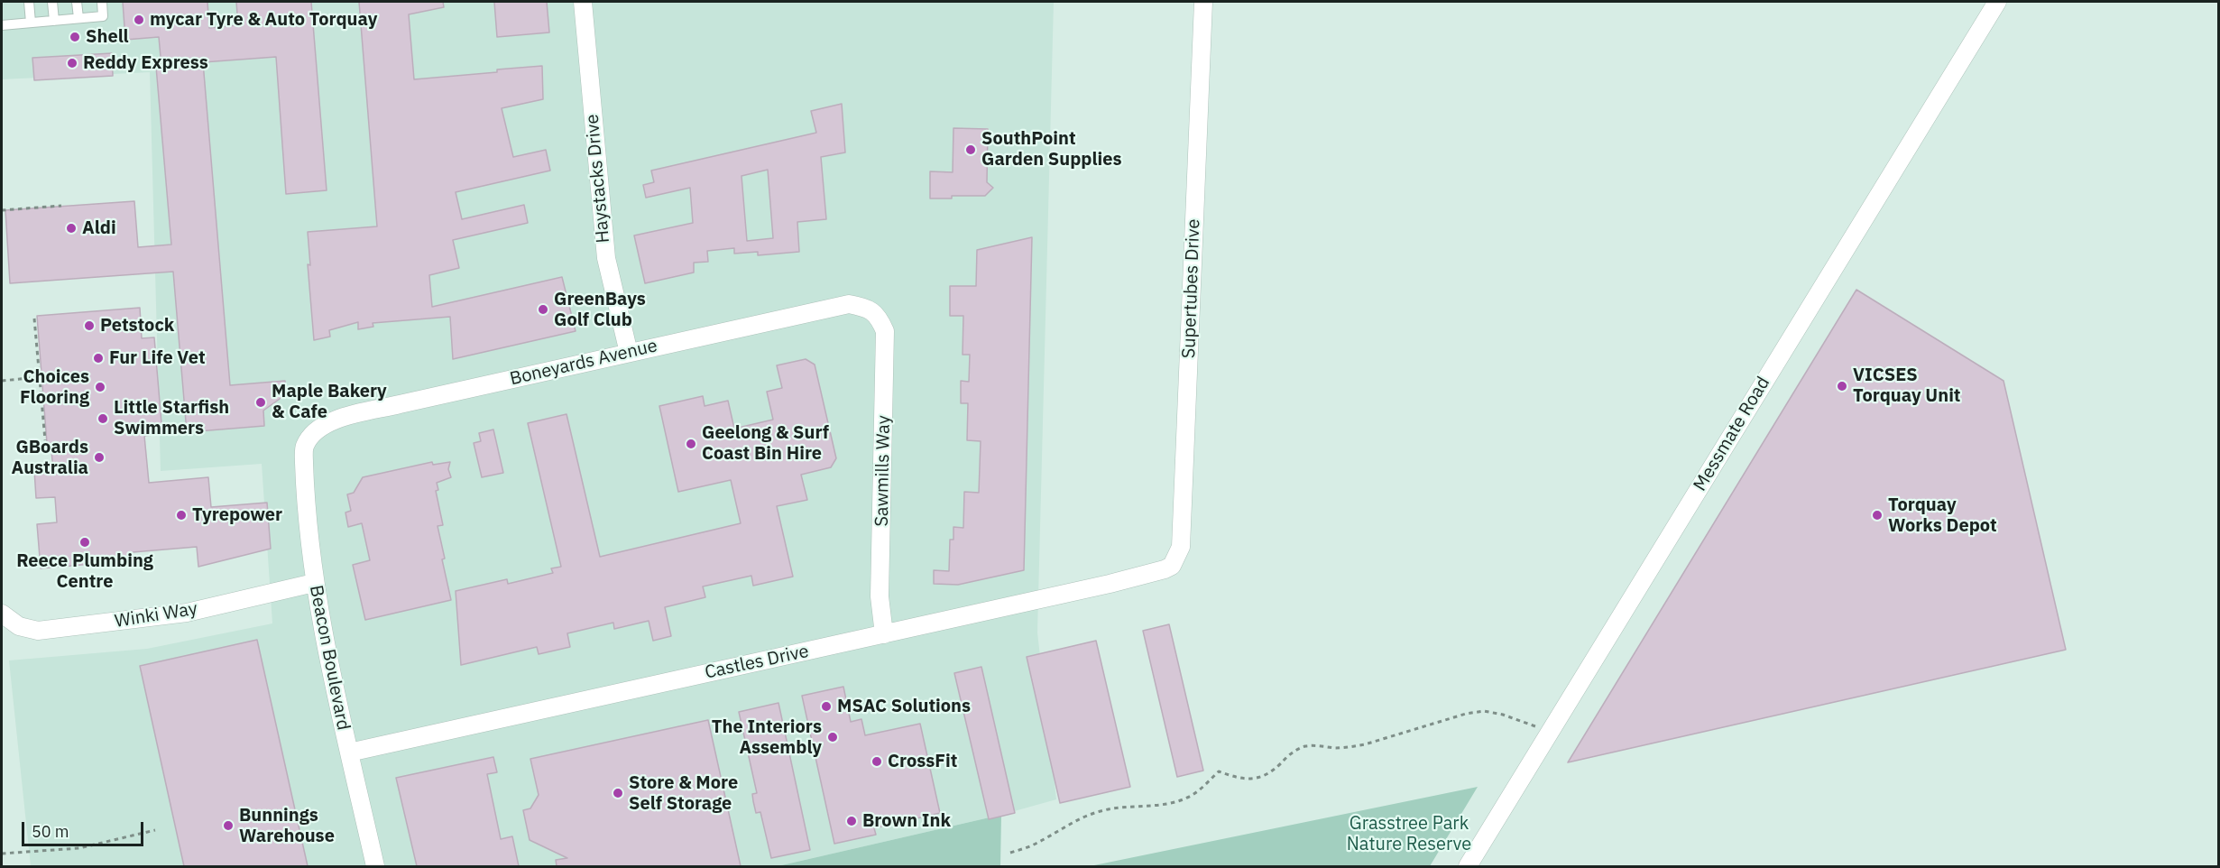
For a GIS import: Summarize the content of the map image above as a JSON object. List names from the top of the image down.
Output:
{
  "streets": {
    "street": [
      "Haystacks Drive",
      "Supertubes Drive",
      "Boneyards Avenue",
      "Messmate Road",
      "Sawmills Way",
      "Winki Way",
      "Beacon Boulevard",
      "Castles Drive"
    ]
  },
  "crossings": [
    ["Haystacks Drive", "Boneyards Avenue"],
    ["Supertubes Drive", "Castles Drive"],
    ["Boneyards Avenue", "Sawmills Way"],
    ["Boneyards Avenue", "Beacon Boulevard"],
    ["Sawmills Way", "Castles Drive"],
    ["Winki Way", "Beacon Boulevard"],
    ["Beacon Boulevard", "Castles Drive"]
  ],
  "parks": ["Grasstree Park Nature Reserve"],
  "places": [
    "mycar Tyre & Auto Torquay",
    "Shell",
    "Reddy Express",
    "SouthPoint Garden Supplies",
    "Aldi",
    "GreenBays Golf Club",
    "Petstock",
    "Fur Life Vet",
    "VICSES Torquay Unit",
    "Choices Flooring",
    "Maple Bakery & Cafe",
    "Little Starfish Swimmers",
    "Geelong & Surf Coast Bin Hire",
    "GBoards Australia",
    "Tyrepower",
    "Torquay Works Depot",
    "Reece Plumbing Centre",
    "MSAC Solutions",
    "The Interiors Assembly",
    "CrossFit",
    "Store & More Self Storage",
    "Brown Ink",
    "Bunnings Warehouse"
  ],
  "scale_bar": "50 m"
}
